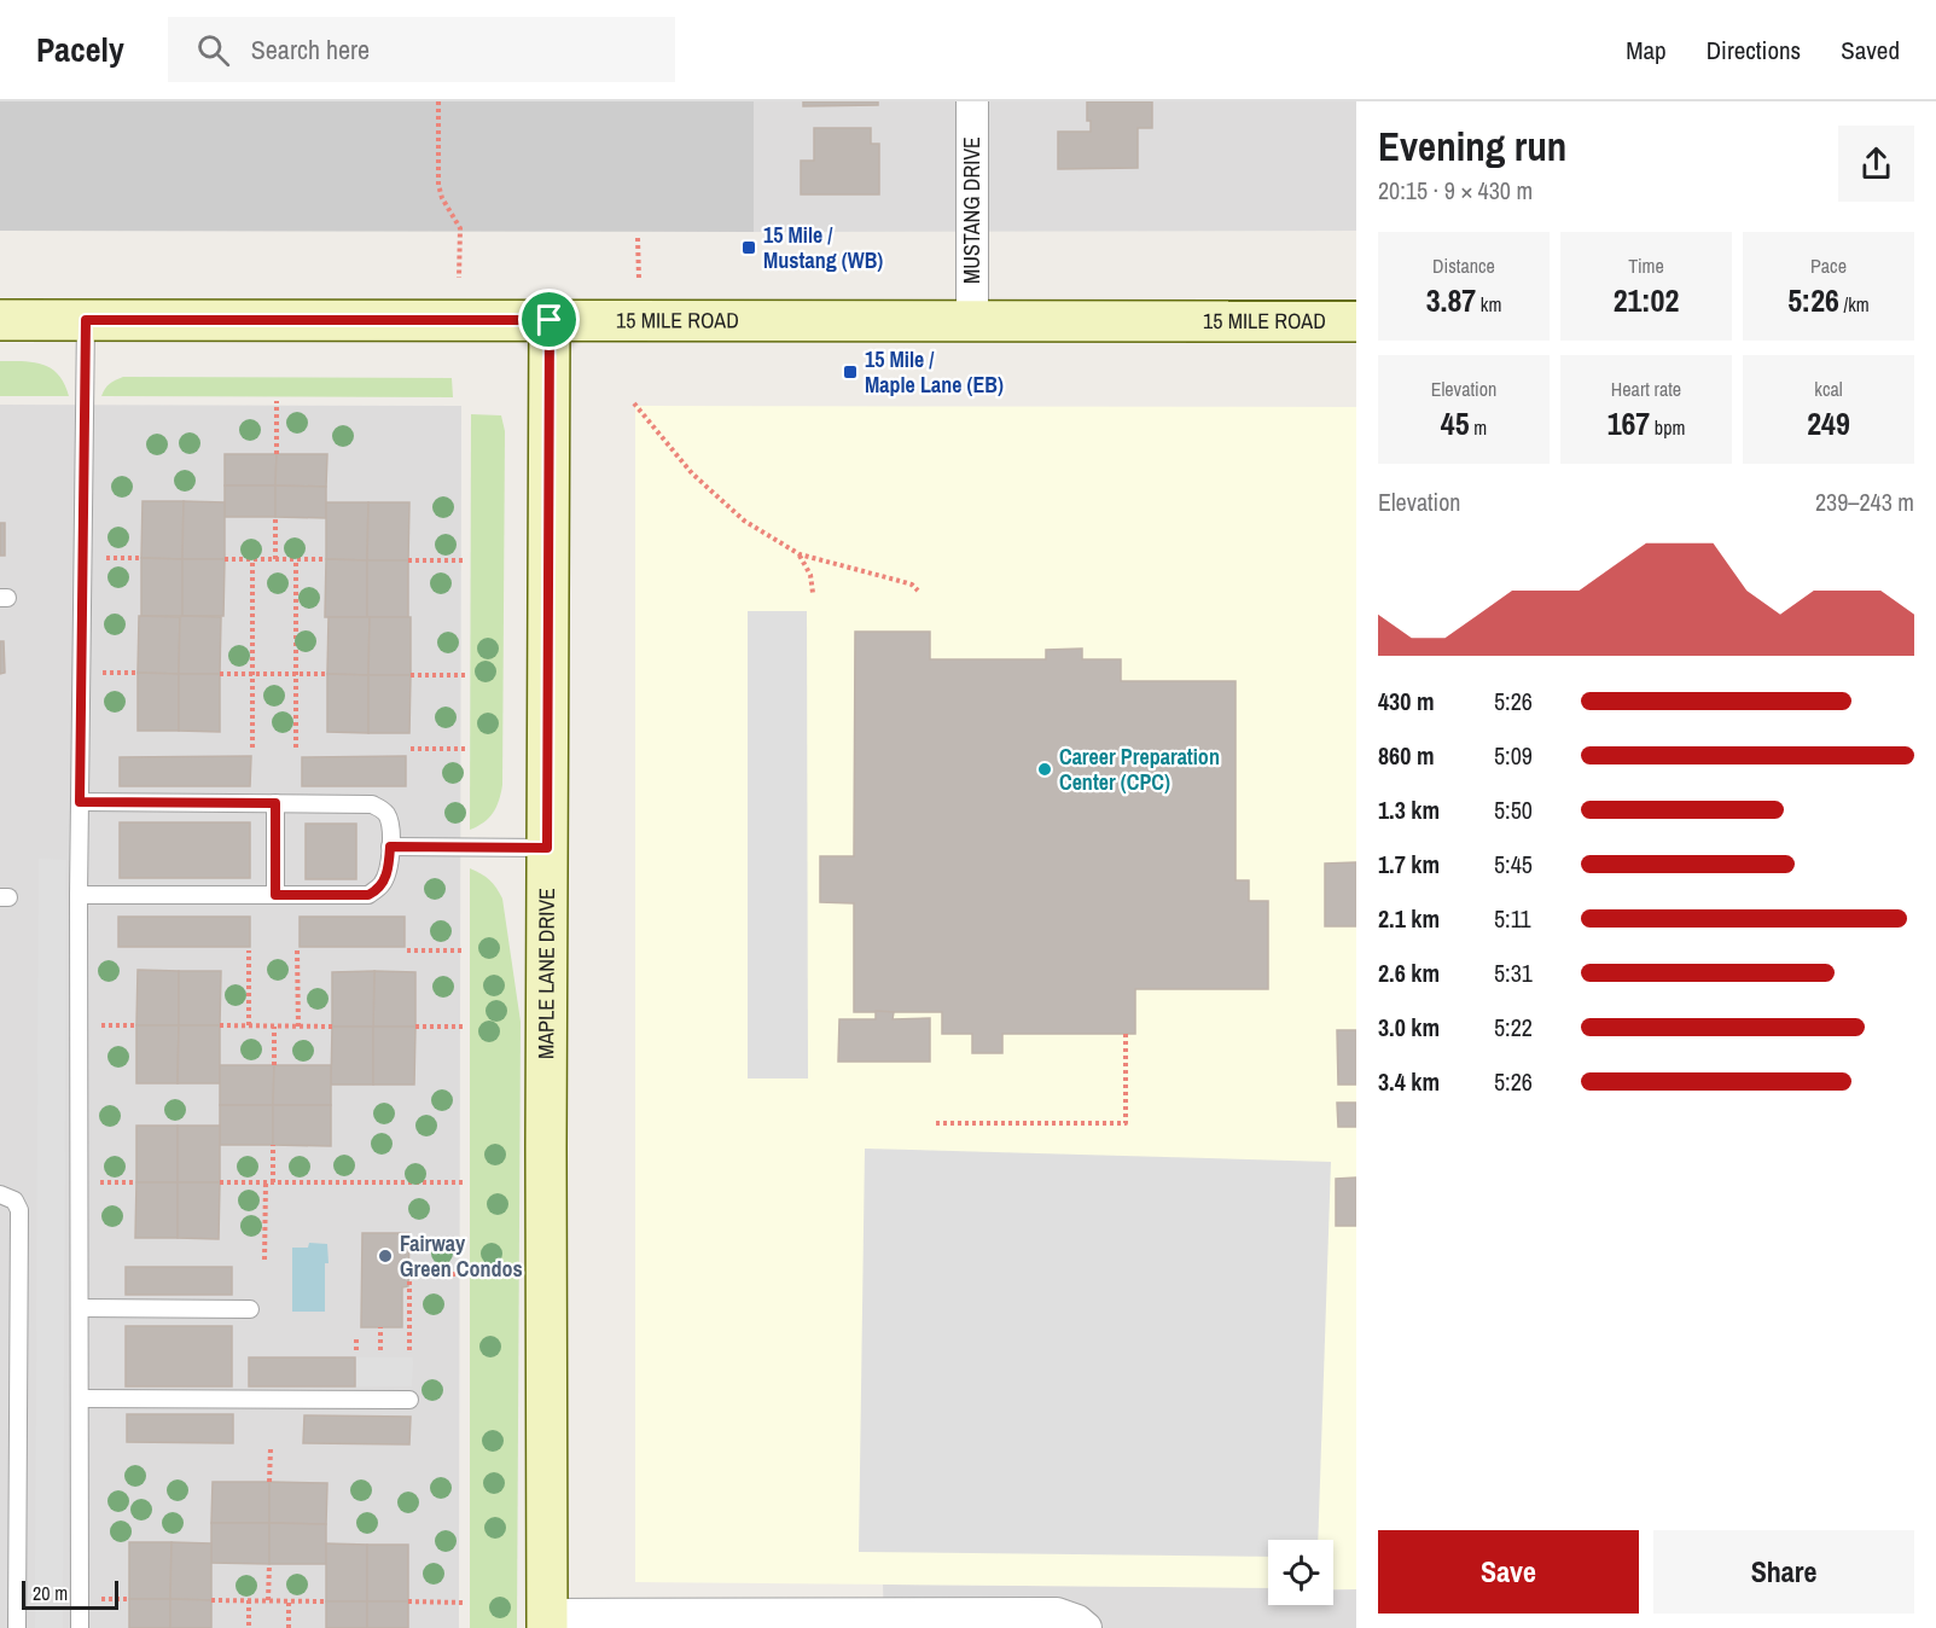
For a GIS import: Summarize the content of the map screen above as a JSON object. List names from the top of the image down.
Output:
{
  "streets": {
    "main road": ["15 MILE ROAD", "MAPLE LANE DRIVE"],
    "street": ["MUSTANG DRIVE"]
  },
  "crossings": [
    ["MUSTANG DRIVE", "15 MILE ROAD"],
    ["15 MILE ROAD", "MAPLE LANE DRIVE"]
  ],
  "places": {
    "transit": ["15 Mile / Mustang (WB)", "15 Mile / Maple Lane (EB)"],
    "other": ["Career Preparation Center (CPC)", "Fairway Green Condos"]
  },
  "scale_bar": "20 m",
  "page": {
    "header": "Pacely",
    "search": "Search here",
    "nav": ["Map", "Directions", "Saved"],
    "heading": ["Evening run", "20:15 · 9 × 430 m"],
    "stats": [
      ["Distance", "3.87 km"],
      ["Time", "21:02"],
      ["Pace", "5:26 /km"],
      ["Elevation", "45 m"],
      ["Heart rate", "167 bpm"],
      ["kcal", "249"]
    ],
    "chart": ["Elevation", "239–243 m"],
    "list": [
      {
        "name": "430 m",
        "note": "5:26"
      },
      {
        "name": "860 m",
        "note": "5:09"
      },
      {
        "name": "1.3 km",
        "note": "5:50"
      },
      {
        "name": "1.7 km",
        "note": "5:45"
      },
      {
        "name": "2.1 km",
        "note": "5:11"
      },
      {
        "name": "2.6 km",
        "note": "5:31"
      },
      {
        "name": "3.0 km",
        "note": "5:22"
      },
      {
        "name": "3.4 km",
        "note": "5:26"
      }
    ],
    "buttons": ["Save", "Share"],
    "scale": "20 m"
  }
}
